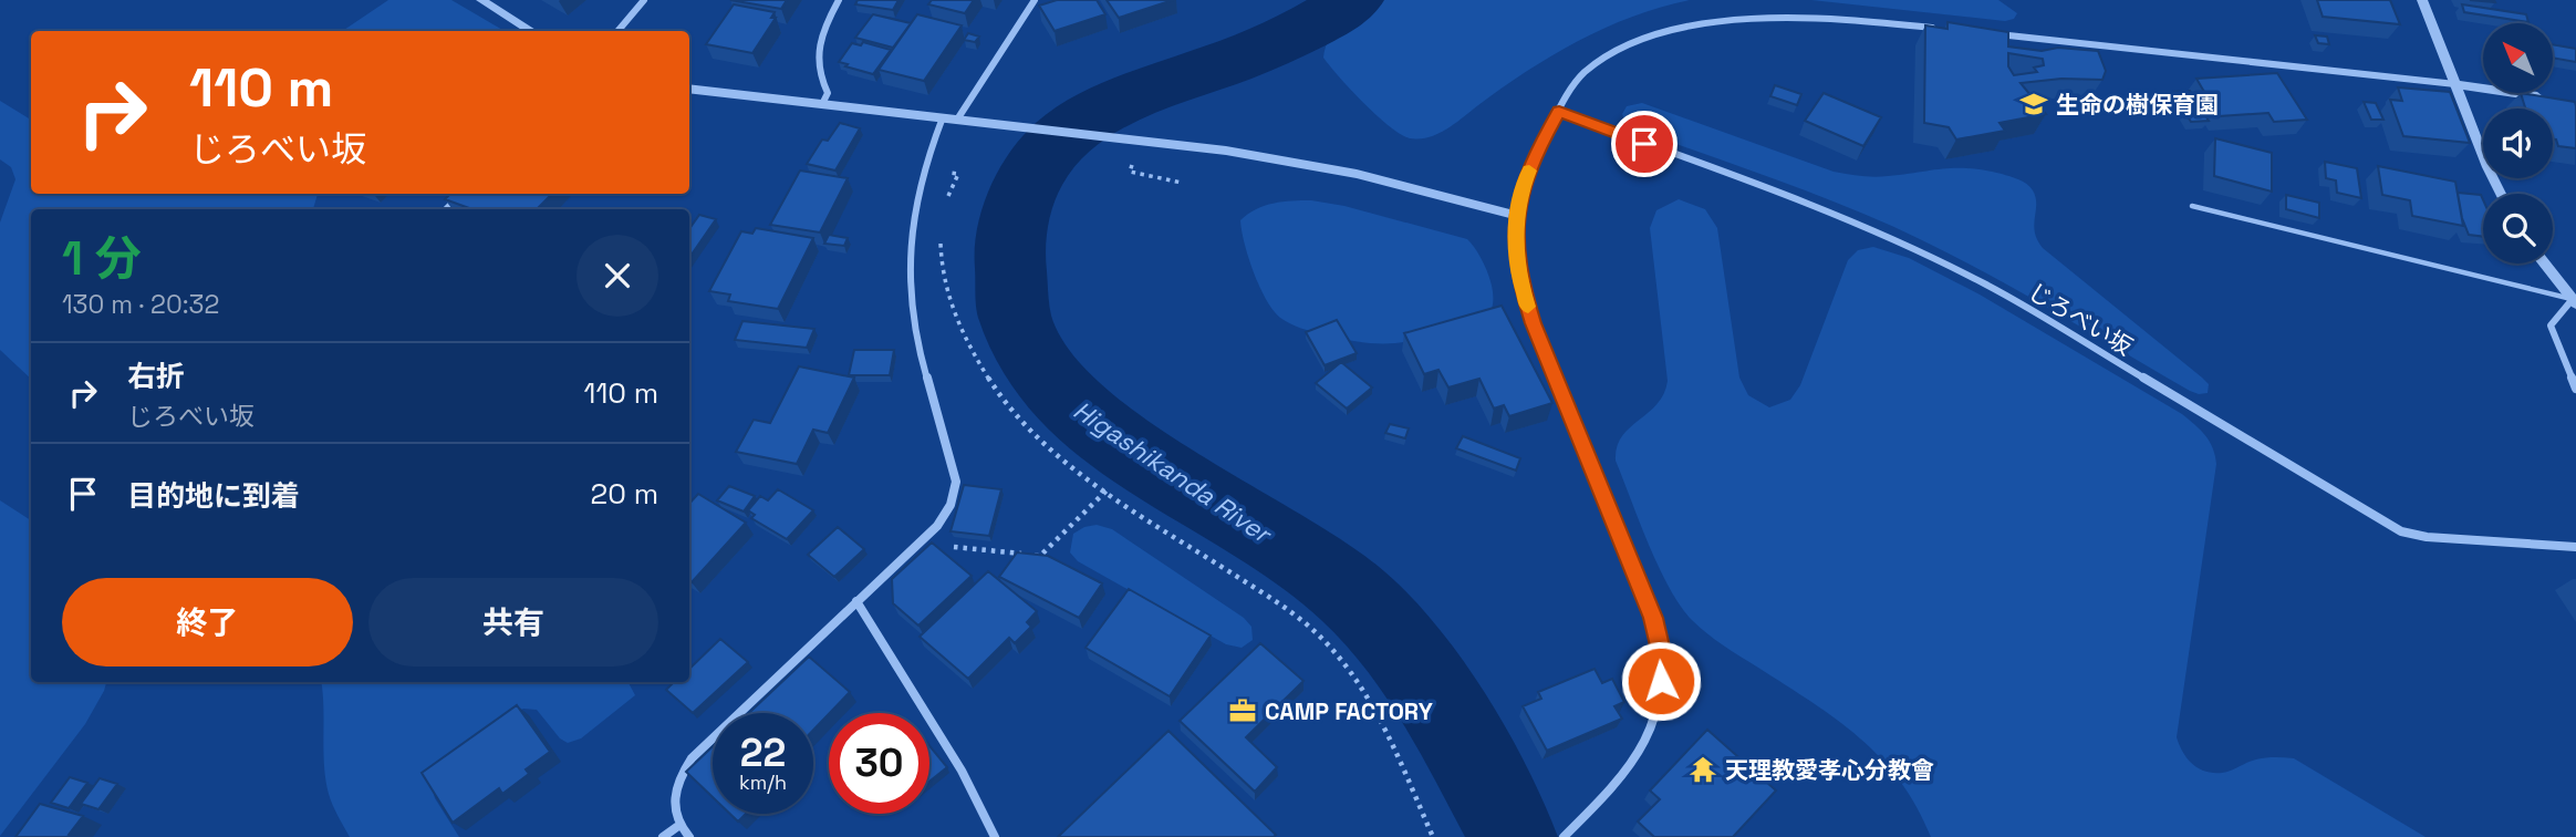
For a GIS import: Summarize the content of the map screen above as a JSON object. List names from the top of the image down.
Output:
{
  "streets": {
    "street": ["じろべい坂"]
  },
  "water": ["Higashikanda River"],
  "places": {
    "school or university": ["生命の樹保育園"],
    "office": ["CAMP FACTORY"],
    "temple": ["天理教愛孝心分教會"]
  },
  "north": "top left",
  "page": {
    "turn": ["110 m", "じろべい坂"],
    "heading": ["1 分", "130 m · 20:32"],
    "list": [
      {
        "name": "右折",
        "note": "じろべい坂",
        "value": "110 m"
      },
      {
        "name": "目的地に到着",
        "value": "20 m"
      }
    ],
    "buttons": ["終了", "共有"],
    "speed": "22 km/h",
    "limit": "30"
  }
}
